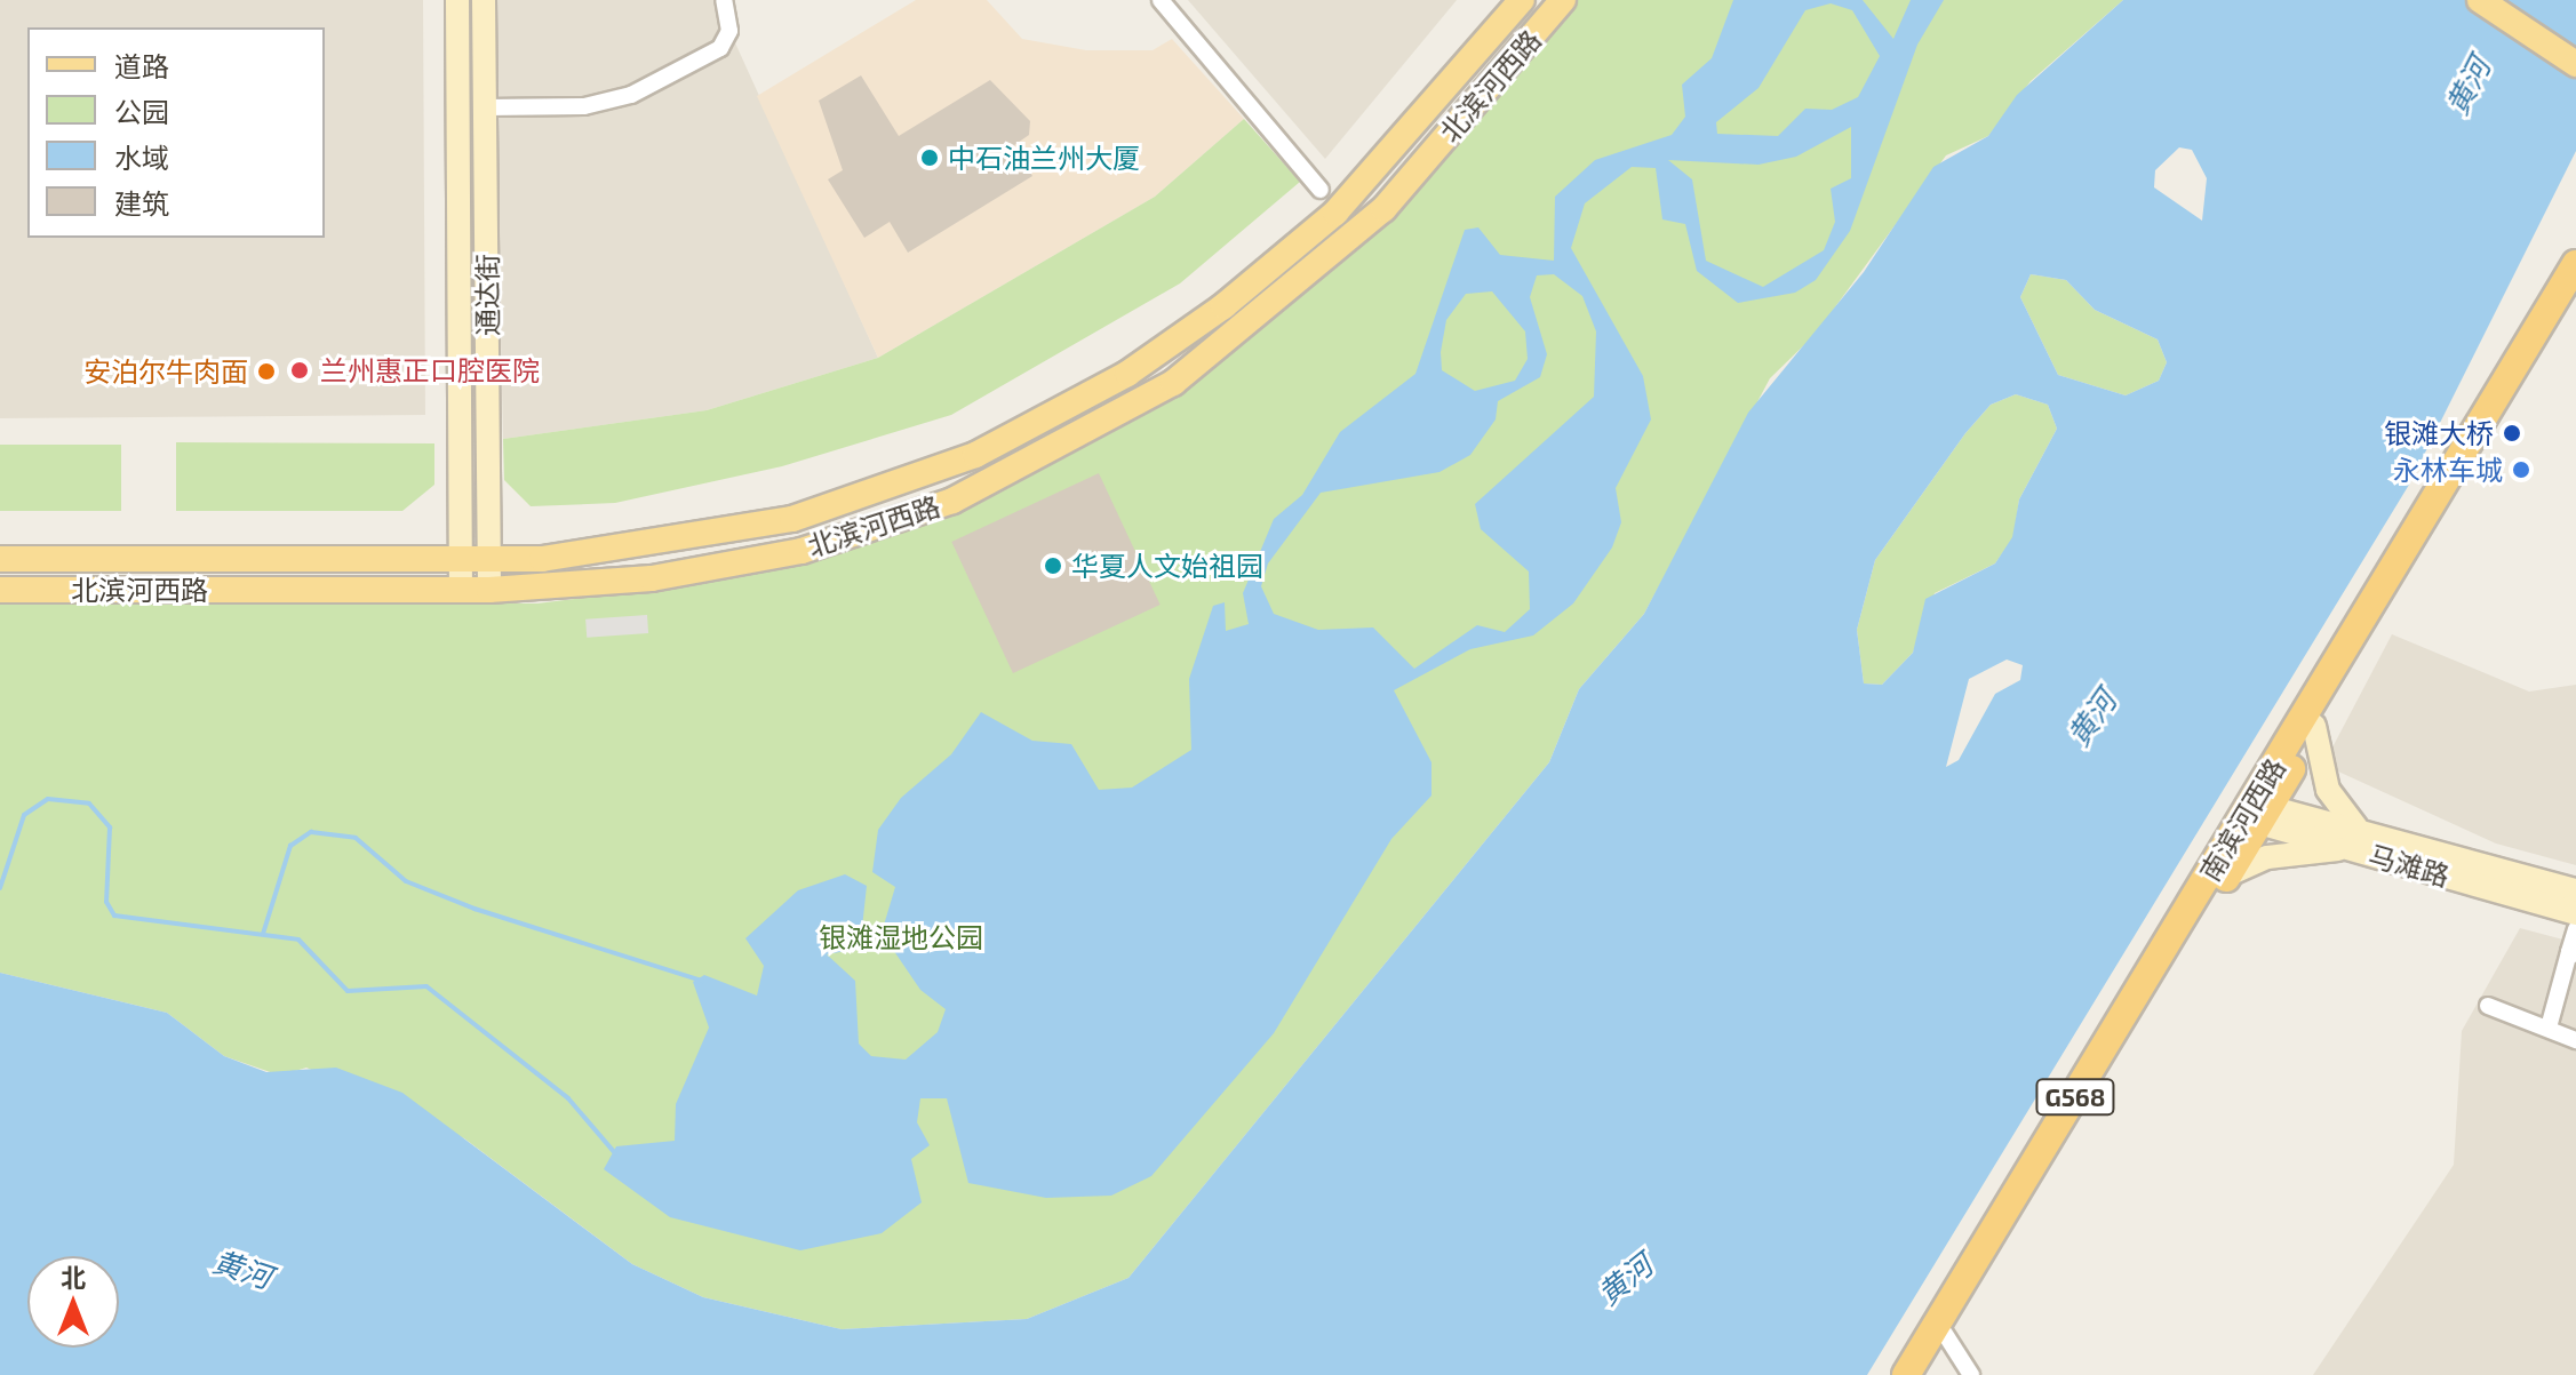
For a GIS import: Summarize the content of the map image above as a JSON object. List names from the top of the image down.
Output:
{
  "streets": {
    "highway": ["南滨河西路", "G568"],
    "main road": ["北滨河西路", "通达街", "马滩路"]
  },
  "crossings": [
    ["北滨河西路", "通达街"],
    ["南滨河西路", "马滩路"]
  ],
  "water": ["黄河"],
  "parks": ["银滩湿地公园"],
  "places": [
    "中石油兰州大厦",
    "兰州惠正口腔医院",
    "安泊尔牛肉面",
    "银滩大桥",
    "永林车城",
    "华夏人文始祖园"
  ],
  "legend": [
    "道路",
    "公园",
    "水域",
    "建筑"
  ],
  "north": "top"
}
